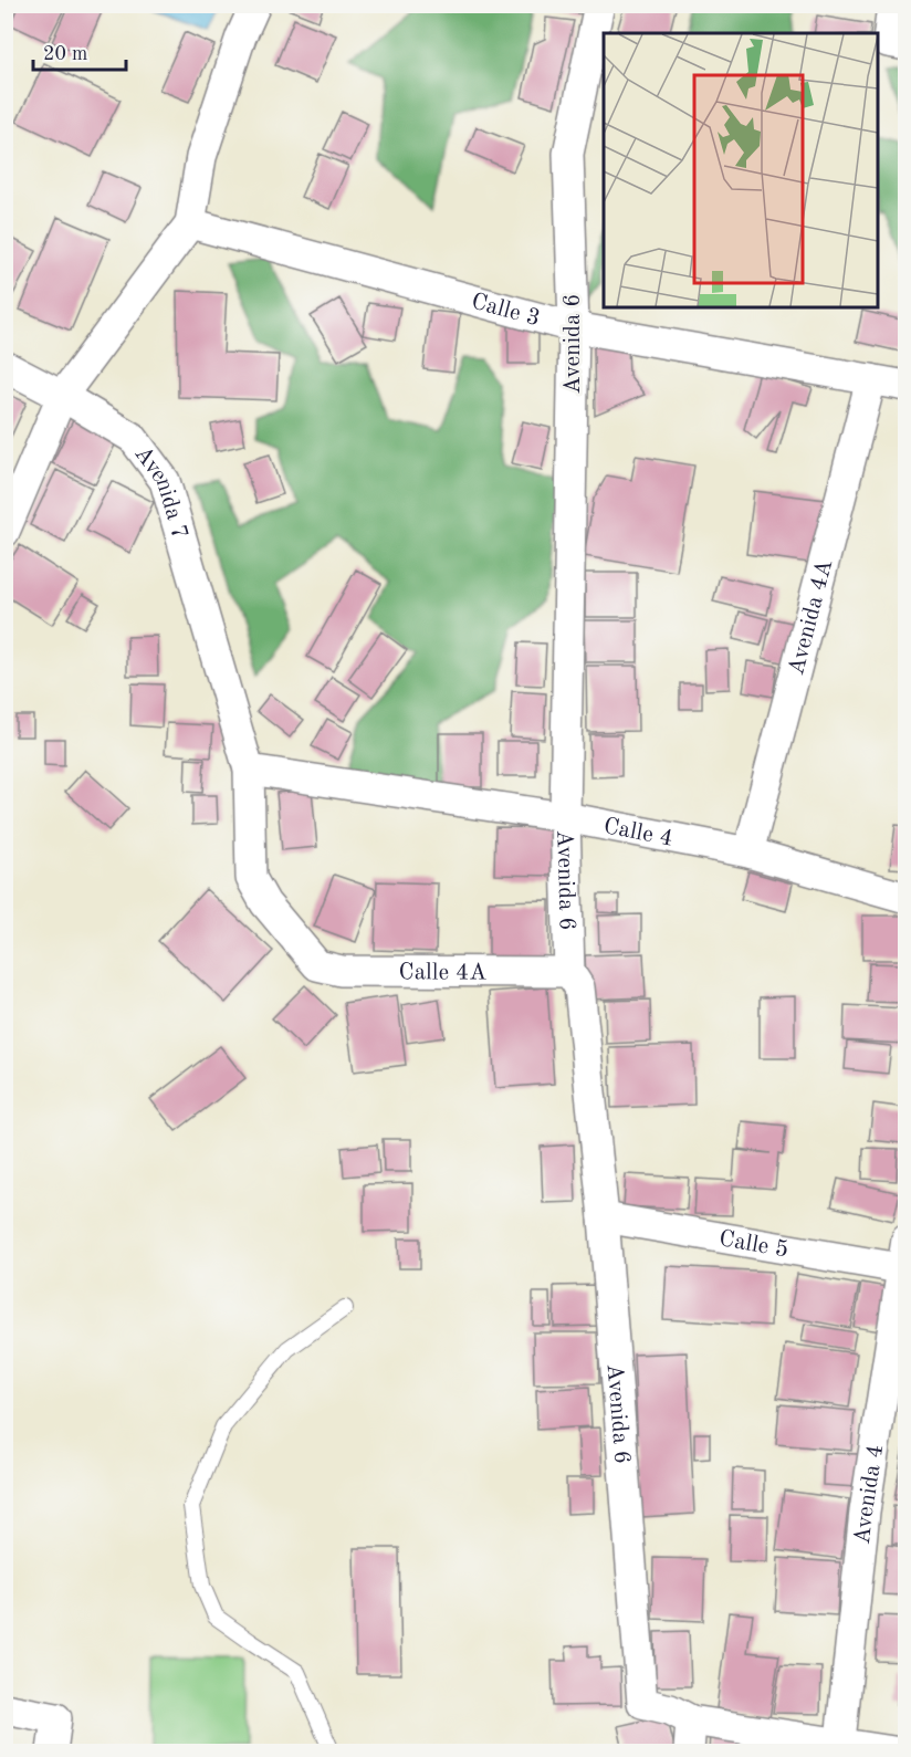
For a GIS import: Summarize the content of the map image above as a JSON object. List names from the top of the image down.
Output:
{
  "streets": {
    "street": [
      "Calle 3",
      "Avenida 6",
      "Avenida 7",
      "Avenida 4A",
      "Calle 4",
      "Calle 4A",
      "Calle 5",
      "Avenida 4"
    ]
  },
  "crossings": [
    ["Calle 3", "Avenida 6"],
    ["Calle 3", "Avenida 4A"],
    ["Avenida 6", "Calle 4"],
    ["Avenida 6", "Calle 4A"],
    ["Avenida 6", "Calle 5"],
    ["Avenida 7", "Calle 4"],
    ["Avenida 7", "Calle 4A"],
    ["Avenida 4A", "Calle 4"],
    ["Calle 5", "Avenida 4"]
  ],
  "scale_bar": "20 m"
}
